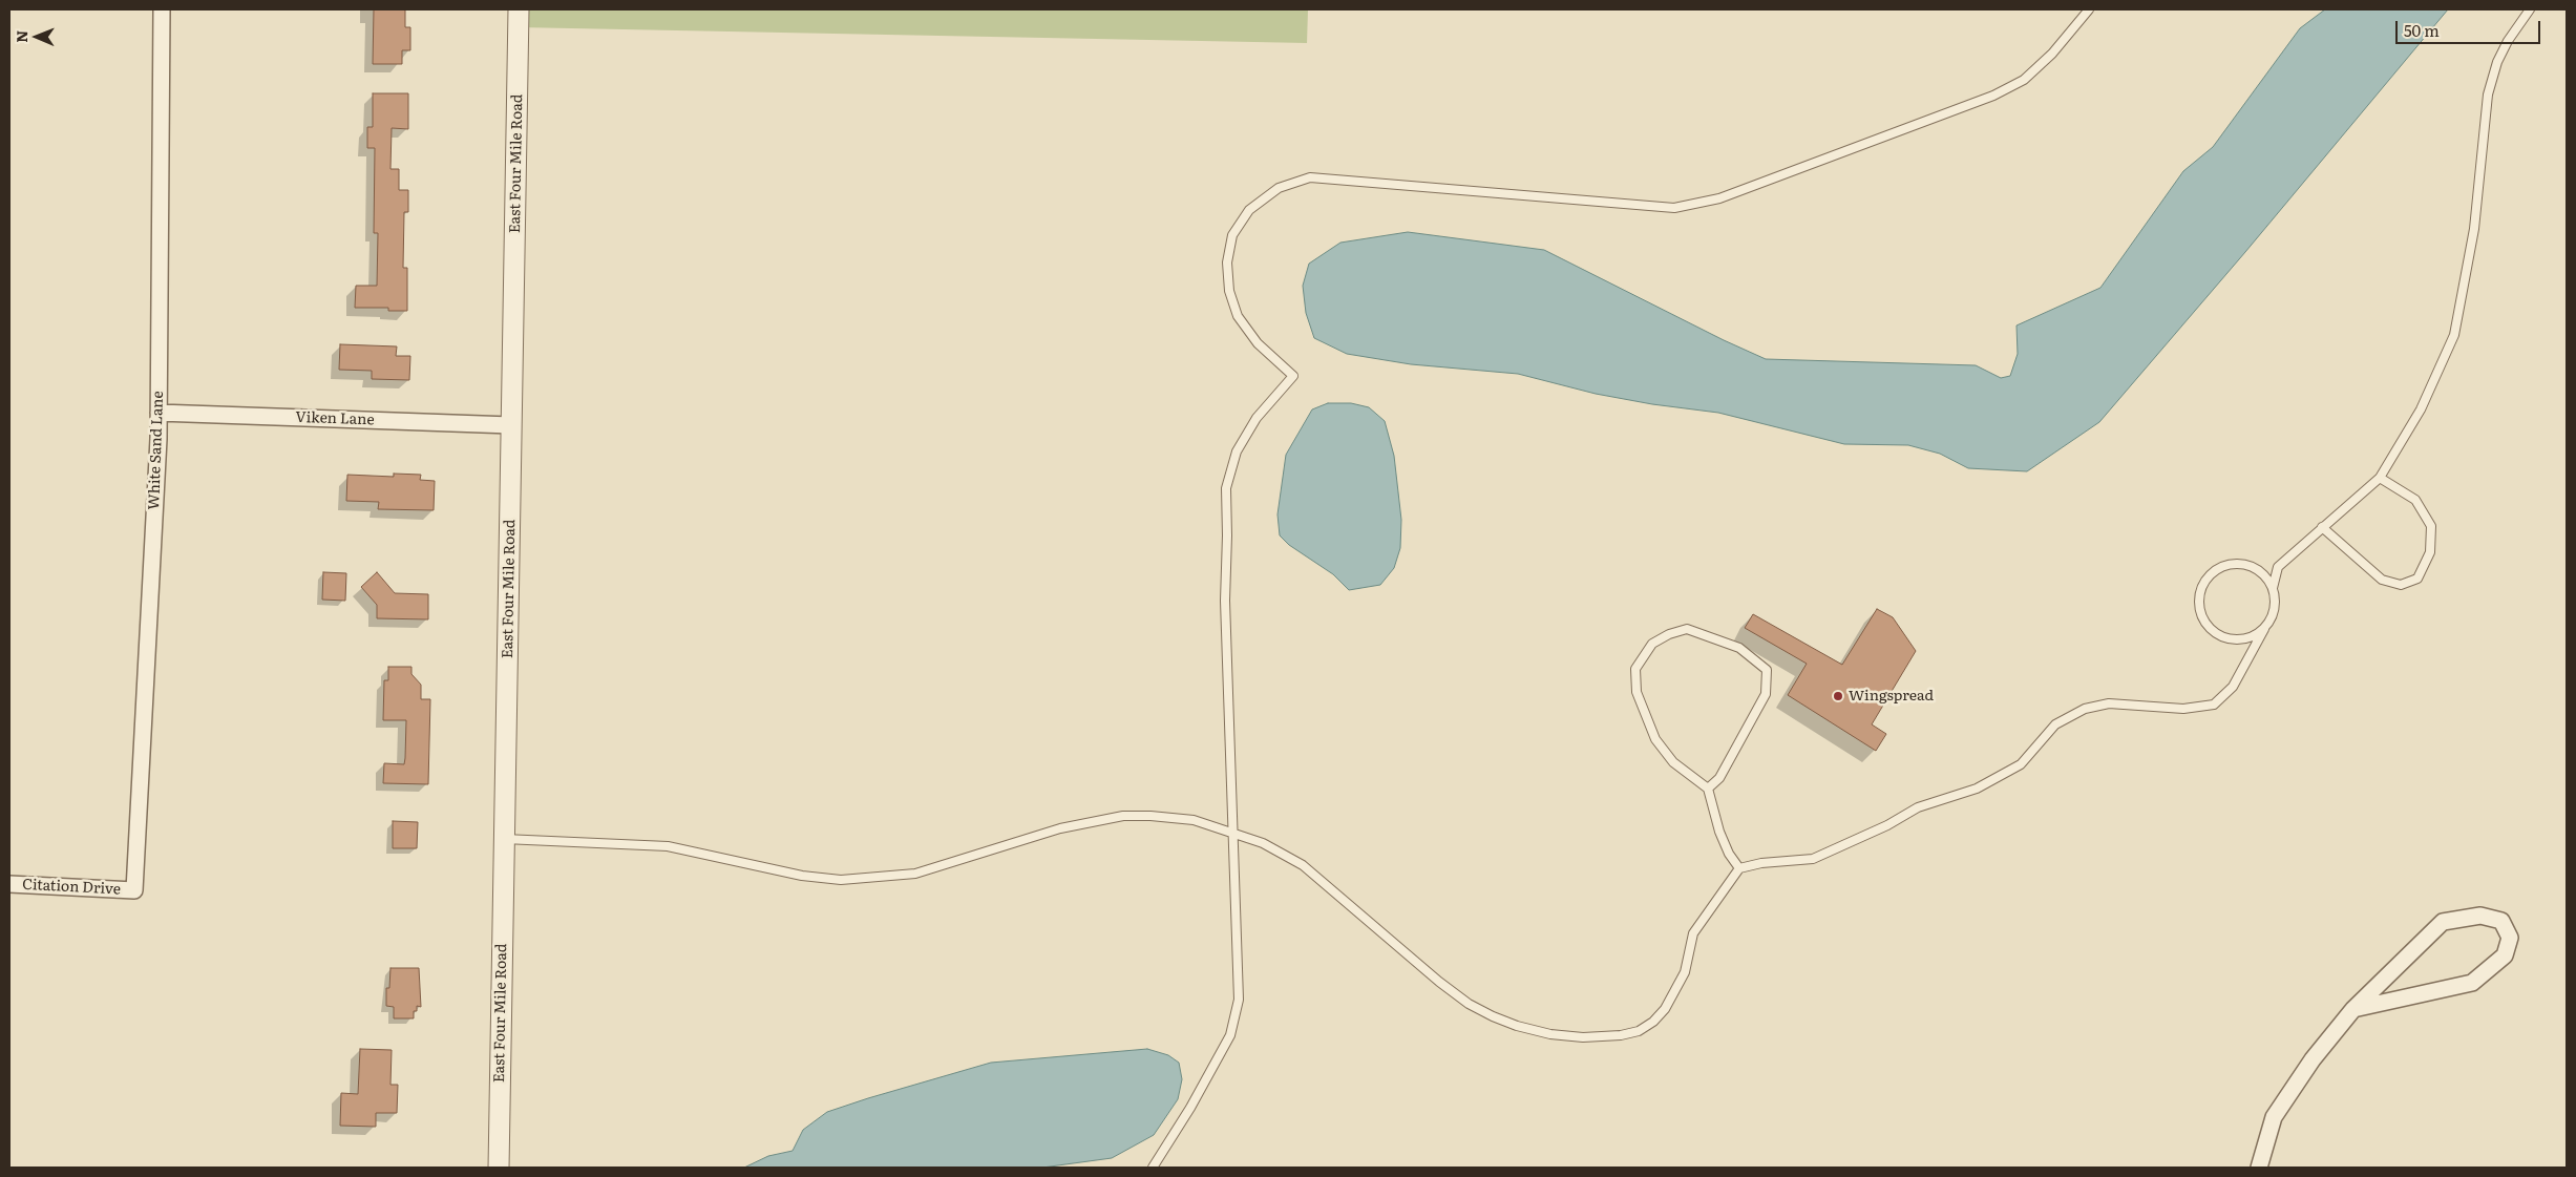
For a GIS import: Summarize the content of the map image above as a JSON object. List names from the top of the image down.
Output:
{
  "streets": {
    "street": [
      "East Four Mile Road",
      "Viken Lane",
      "White Sand Lane",
      "Citation Drive"
    ]
  },
  "crossings": [
    ["East Four Mile Road", "Viken Lane"],
    ["Viken Lane", "White Sand Lane"],
    ["White Sand Lane", "Citation Drive"]
  ],
  "places": ["Wingspread"],
  "scale_bar": "50 m",
  "north": "left"
}
